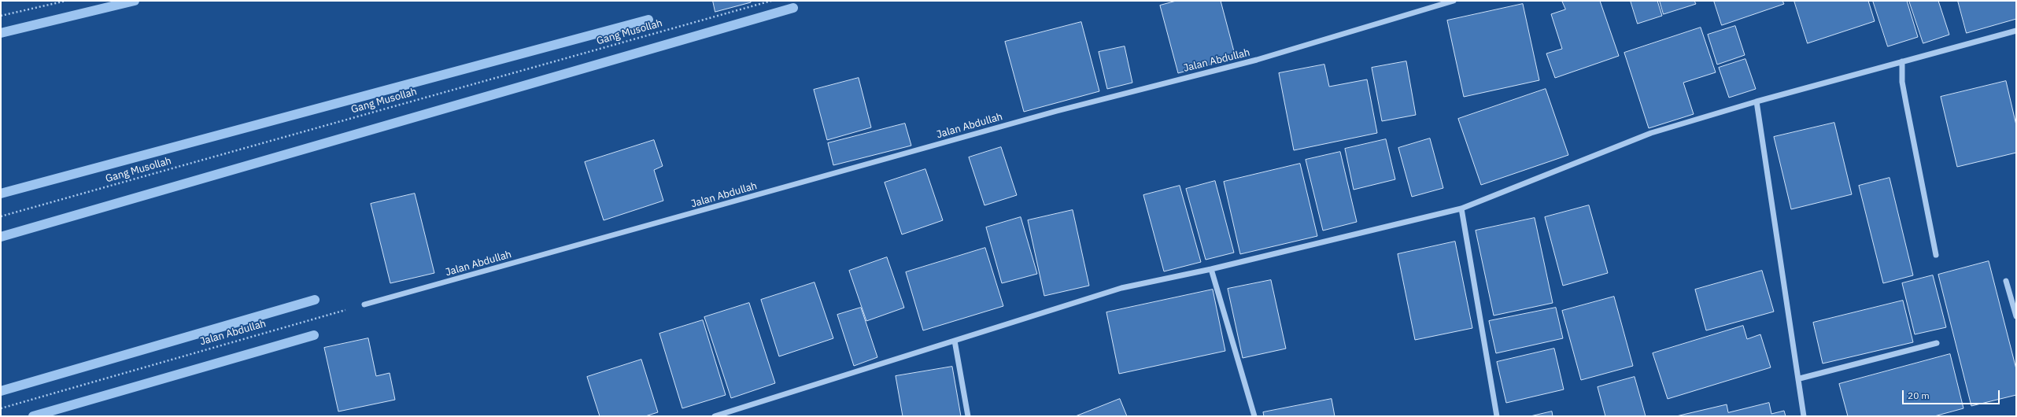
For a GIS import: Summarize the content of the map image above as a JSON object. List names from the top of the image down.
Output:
{
  "streets": {
    "street": ["Jalan Abdullah"],
    "path": ["Gang Musollah"]
  },
  "scale_bar": "20 m"
}
